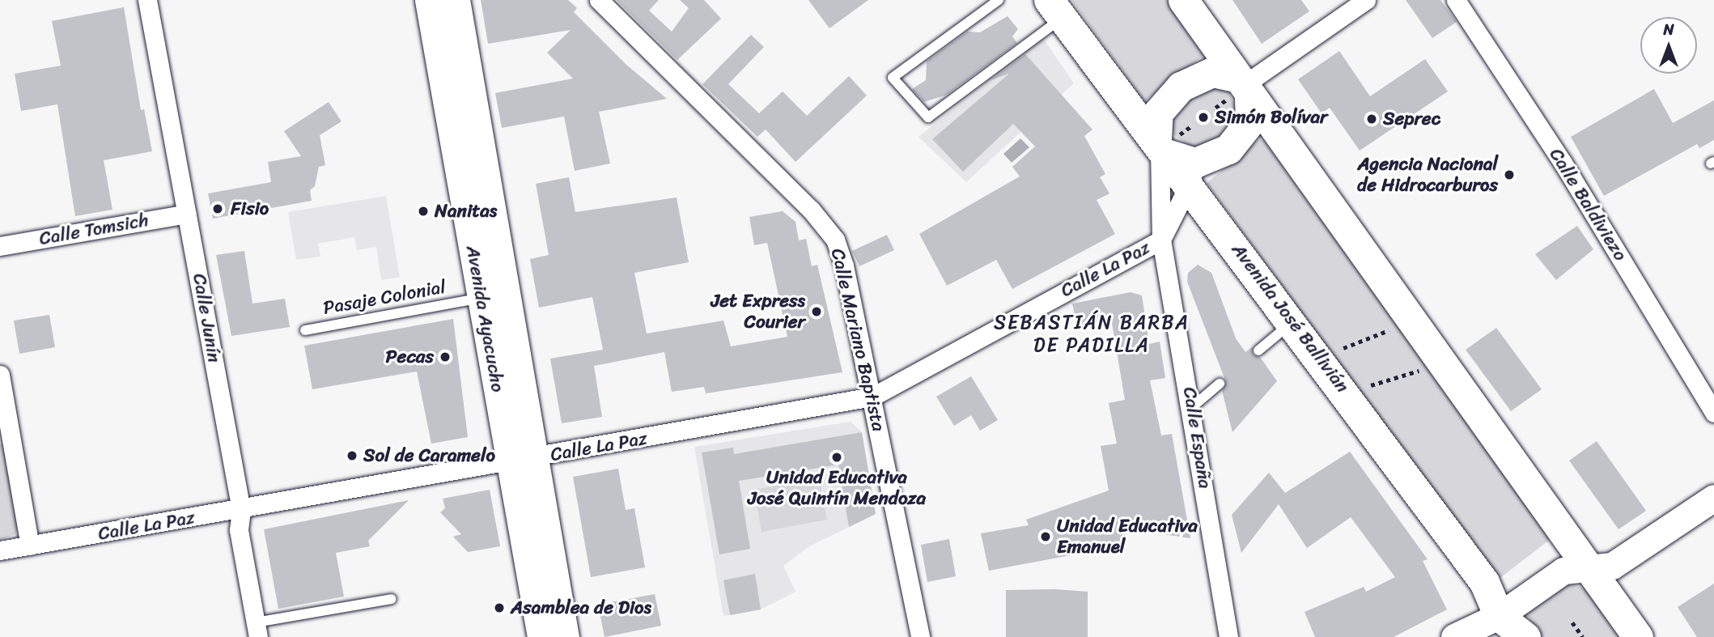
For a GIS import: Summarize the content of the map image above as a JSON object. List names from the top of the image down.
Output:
{
  "streets": {
    "main road": ["Calle La Paz", "Avenida José Ballivián", "Avenida Ayacucho"],
    "street": [
      "Calle Baldiviezo",
      "Calle Tomsich",
      "Calle Junín",
      "Calle Mariano Baptista",
      "Calle España"
    ],
    "lane": ["Pasaje Colonial"]
  },
  "crossings": [
    ["Calle Tomsich", "Calle Junín"],
    ["Calle La Paz", "Calle Junín"],
    ["Calle La Paz", "Avenida José Ballivián"],
    ["Calle La Paz", "Avenida Ayacucho"],
    ["Calle La Paz", "Calle Mariano Baptista"],
    ["Calle La Paz", "Calle España"],
    ["Pasaje Colonial", "Avenida Ayacucho"]
  ],
  "districts": ["SEBASTIÁN BARBA DE PADILLA"],
  "places": [
    "Simón Bolívar",
    "Seprec",
    "Agencia Nacional de Hidrocarburos",
    "Fisio",
    "Nanitas",
    "Jet Express Courier",
    "Pecas",
    "Sol de Caramelo",
    "Unidad Educativa José Quintín Mendoza",
    "Unidad Educativa Emanuel",
    "Asamblea de Dios"
  ],
  "north": "top"
}
